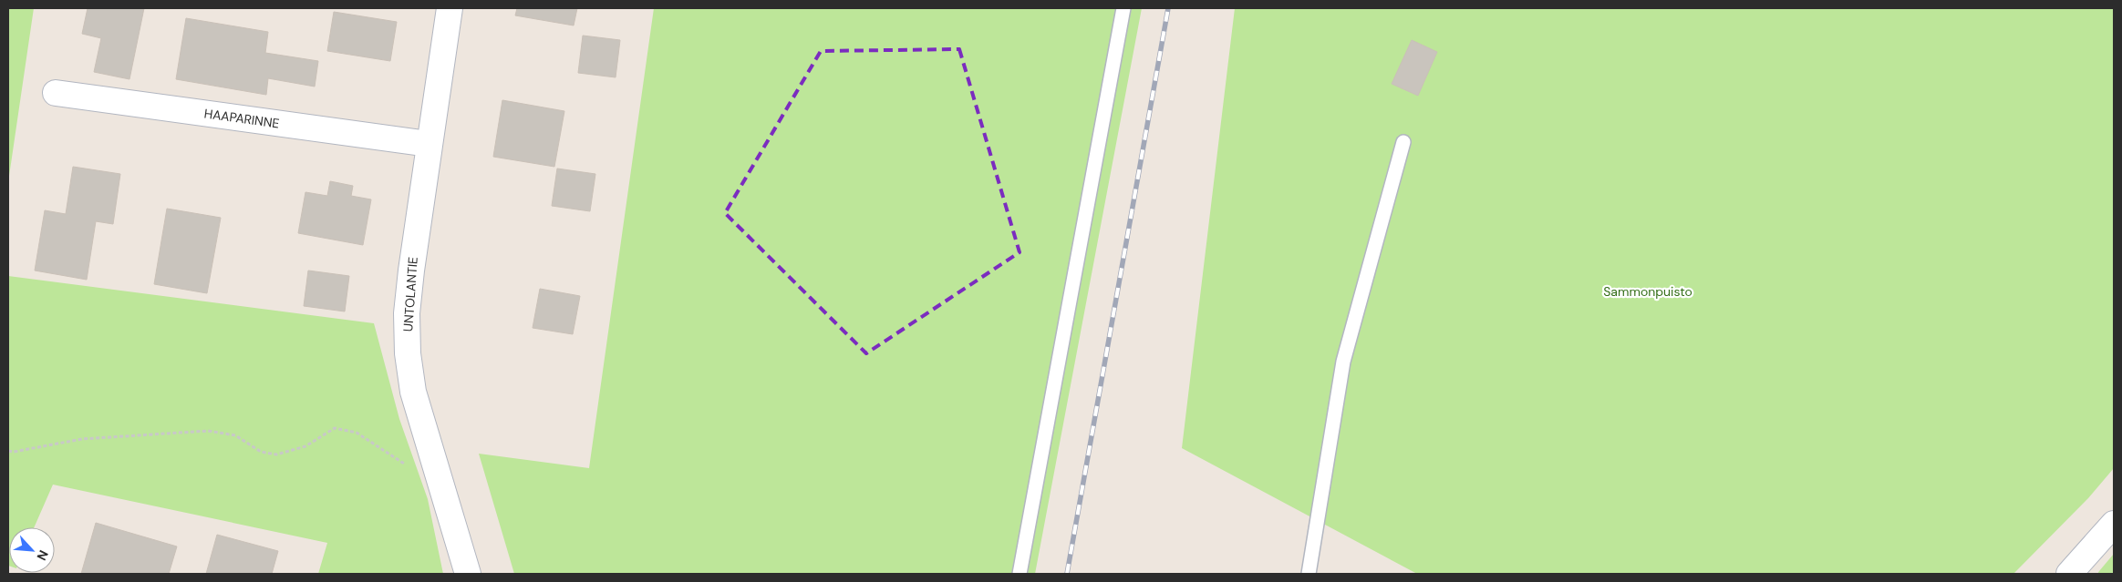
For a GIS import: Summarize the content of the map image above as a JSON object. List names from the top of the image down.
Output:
{
  "streets": {
    "street": ["HAAPARINNE", "UNTOLANTIE"]
  },
  "crossings": [
    ["HAAPARINNE", "UNTOLANTIE"]
  ],
  "parks": ["Sammonpuisto"],
  "north": "bottom right"
}
